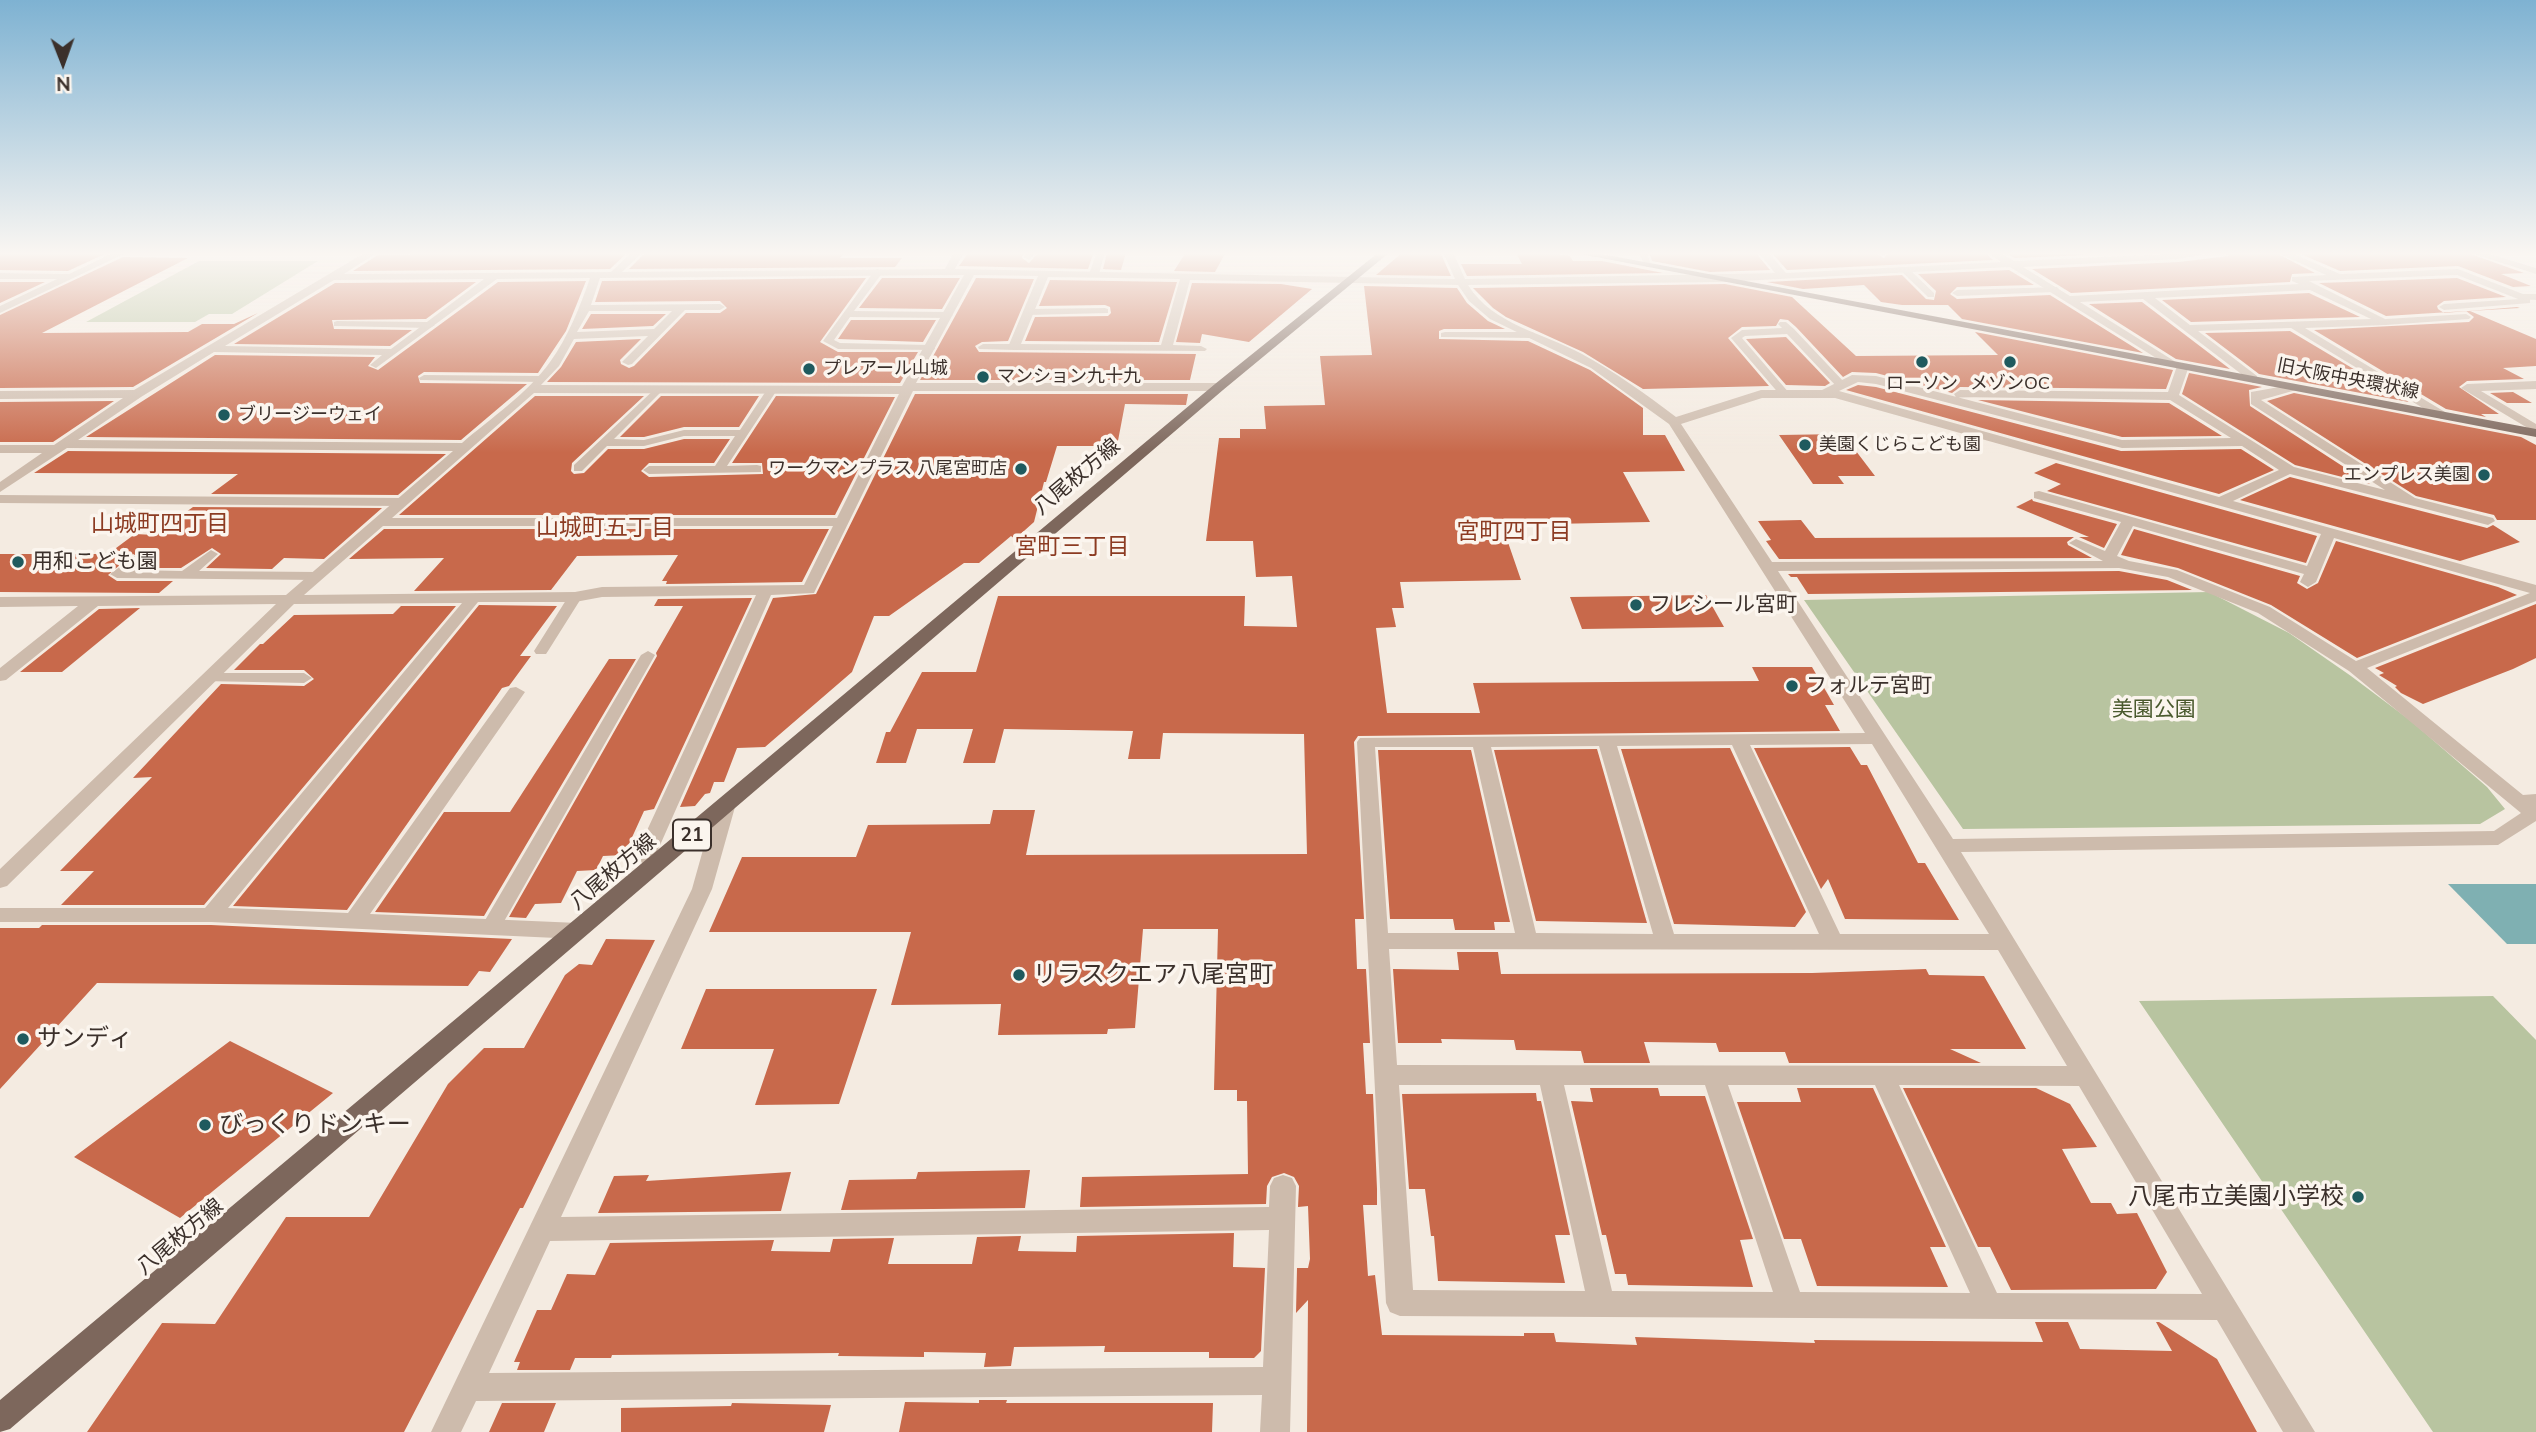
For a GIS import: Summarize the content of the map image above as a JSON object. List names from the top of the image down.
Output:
{
  "streets": {
    "main road": ["旧大阪中央環状線", "八尾枚方線", "21"]
  },
  "districts": [
    "山城町四丁目",
    "山城町五丁目",
    "宮町四丁目",
    "宮町三丁目"
  ],
  "parks": ["美園公園"],
  "places": [
    "ローソン",
    "メゾンOC",
    "プレアール山城",
    "マンション九十九",
    "ブリージーウェイ",
    "美園くじらこども園",
    "ワークマンプラス 八尾宮町店",
    "エンプレス美園",
    "用和こども園",
    "フレシール宮町",
    "フォルテ宮町",
    "リラスクエア八尾宮町",
    "サンディ",
    "びっくりドンキー",
    "八尾市立美園小学校"
  ],
  "north": "bottom"
}
